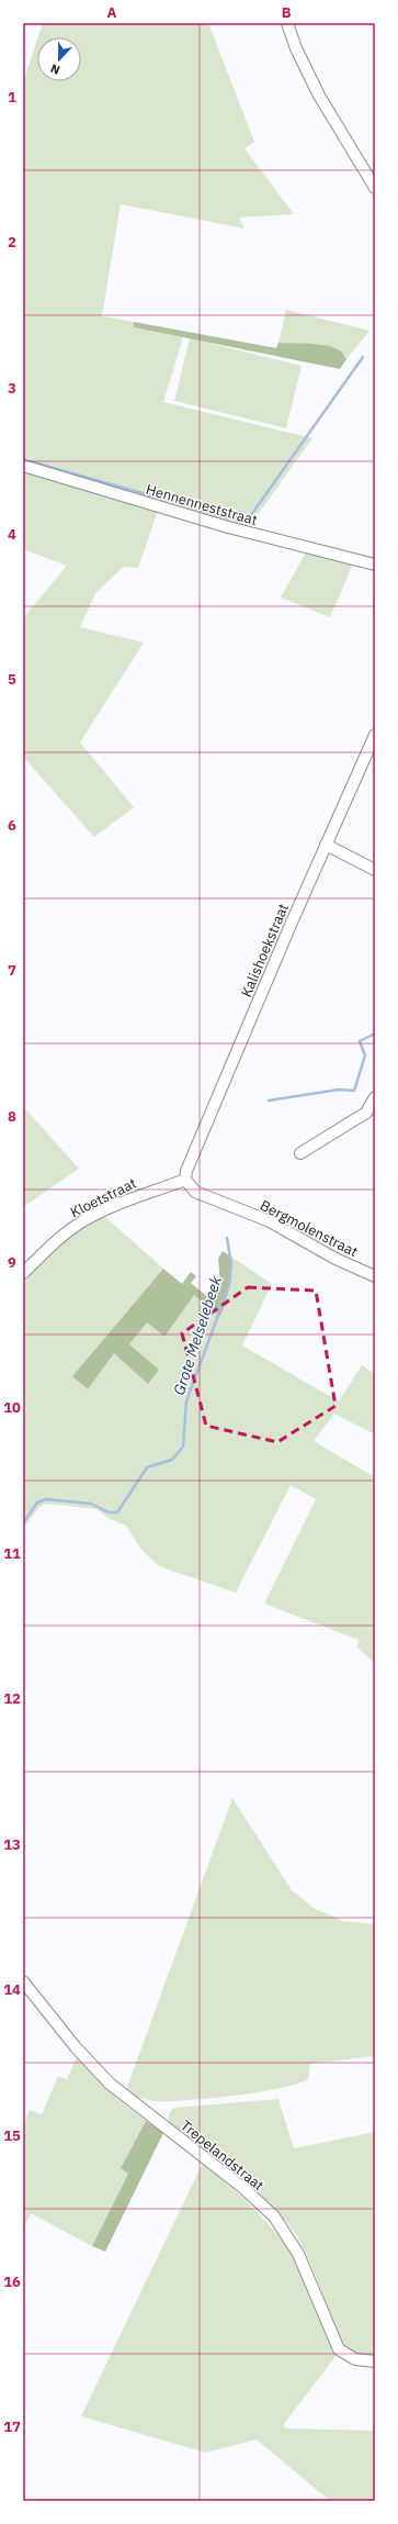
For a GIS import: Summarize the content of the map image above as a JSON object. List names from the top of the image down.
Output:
{
  "streets": {
    "street": [
      "Hennenneststraat",
      "Kalishoekstraat",
      "Kloetstraat",
      "Bergmolenstraat",
      "Trepelandstraat"
    ]
  },
  "crossings": [
    ["Kalishoekstraat", "Kloetstraat"],
    ["Kalishoekstraat", "Bergmolenstraat"],
    ["Kloetstraat", "Bergmolenstraat"]
  ],
  "water": ["Grote Melselebeek"],
  "north": "bottom",
  "grid": {
    "columns": ["A", "B"],
    "rows": [
      "1",
      "2",
      "3",
      "4",
      "5",
      "6",
      "7",
      "8",
      "9",
      "10",
      "11",
      "12",
      "13",
      "14",
      "15",
      "16",
      "17"
    ]
  }
}
